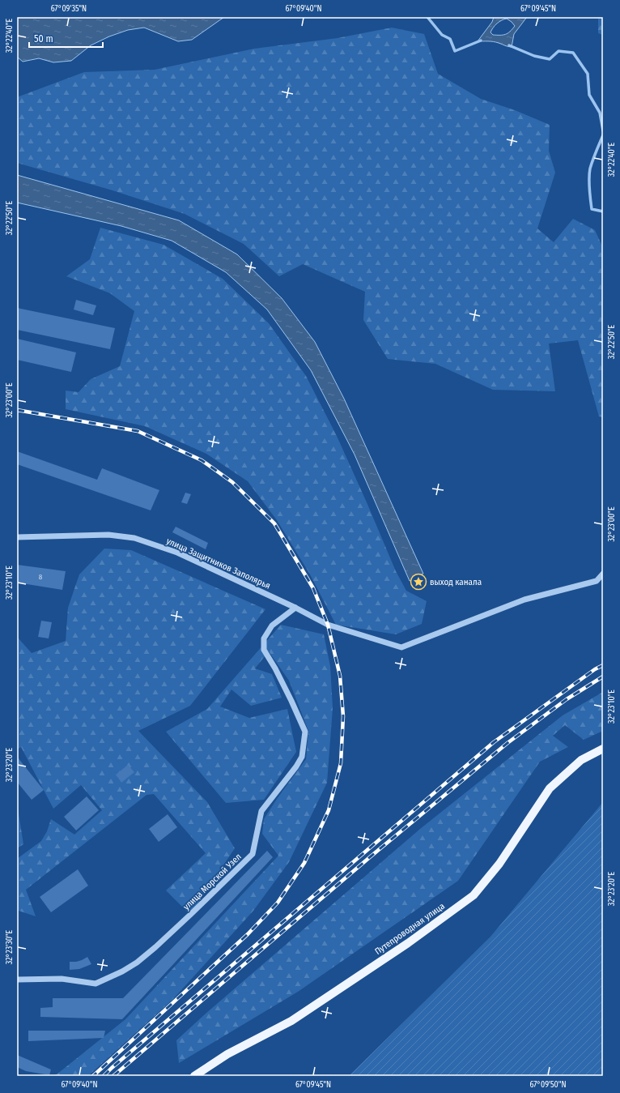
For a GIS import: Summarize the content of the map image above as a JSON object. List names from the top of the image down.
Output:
{
  "streets": {
    "main road": ["Путепроводная улица"],
    "street": ["улица Защитников Заполярья", "улица Морской Узел"]
  },
  "crossings": [
    ["улица Защитников Заполярья", "улица Морской Узел"]
  ],
  "places": {
    "place": ["выход канала"]
  },
  "house_numbers": ["8"],
  "scale_bar": "50 m",
  "coordinates": [
    "67°09'35\"N",
    "67°09'40\"N",
    "67°09'45\"N",
    "32°22'40\"E",
    "32°22'50\"E",
    "32°23'00\"E",
    "32°23'10\"E",
    "32°23'20\"E",
    "32°23'30\"E",
    "67°09'50\"N"
  ]
}
